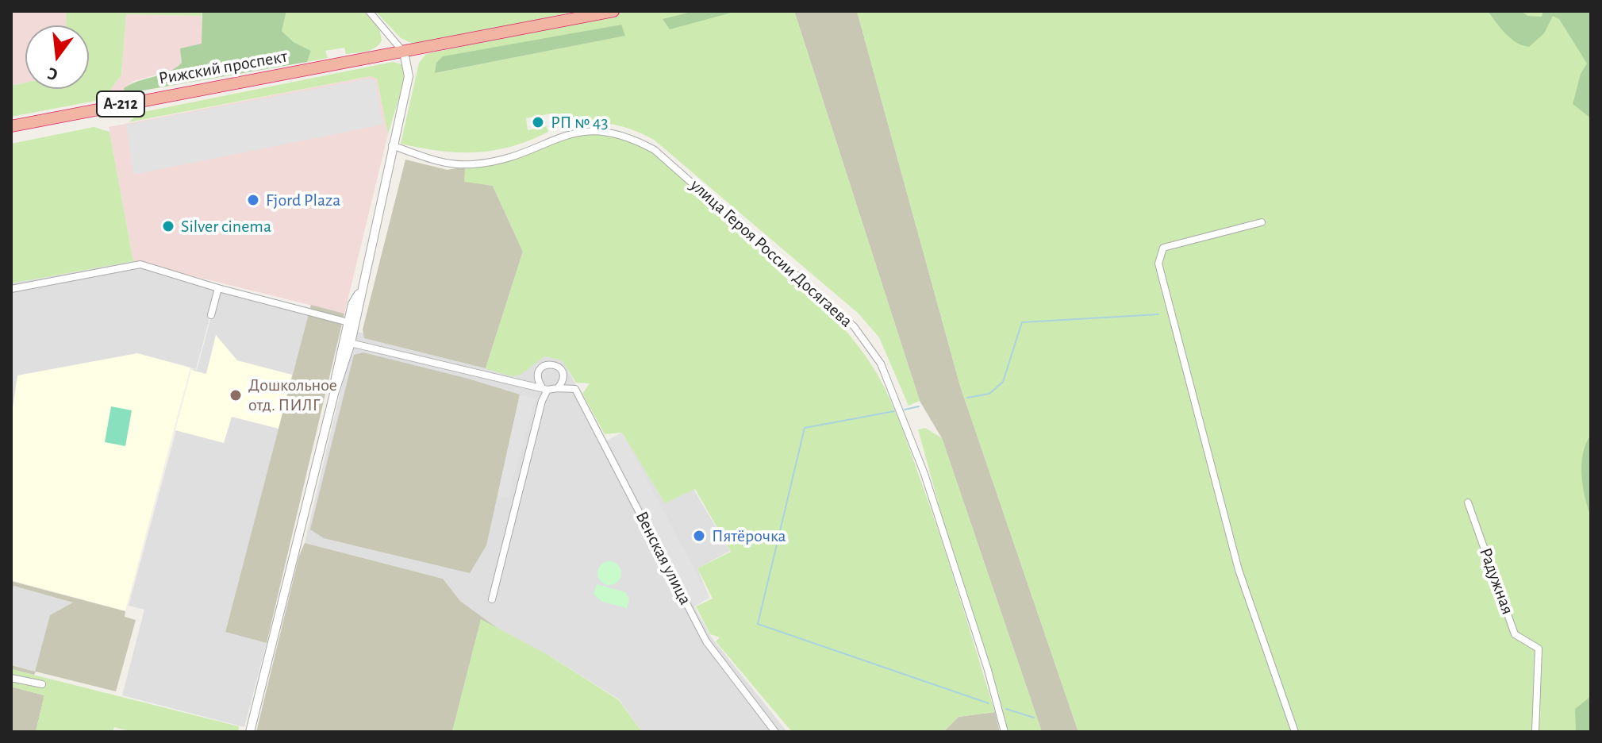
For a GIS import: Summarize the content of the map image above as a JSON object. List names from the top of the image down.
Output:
{
  "streets": {
    "highway": ["Рижский проспект", "А-212"],
    "street": ["улица Героя России Досягаева", "Венская улица", "Радужная"]
  },
  "crossings": [
    ["Рижский проспект", "А-212"]
  ],
  "places": [
    "РП № 43",
    "Fjord Plaza",
    "Silver cinema",
    "Дошкольное отд. ПИЛГ",
    "Пятёрочка"
  ],
  "north": "bottom"
}
